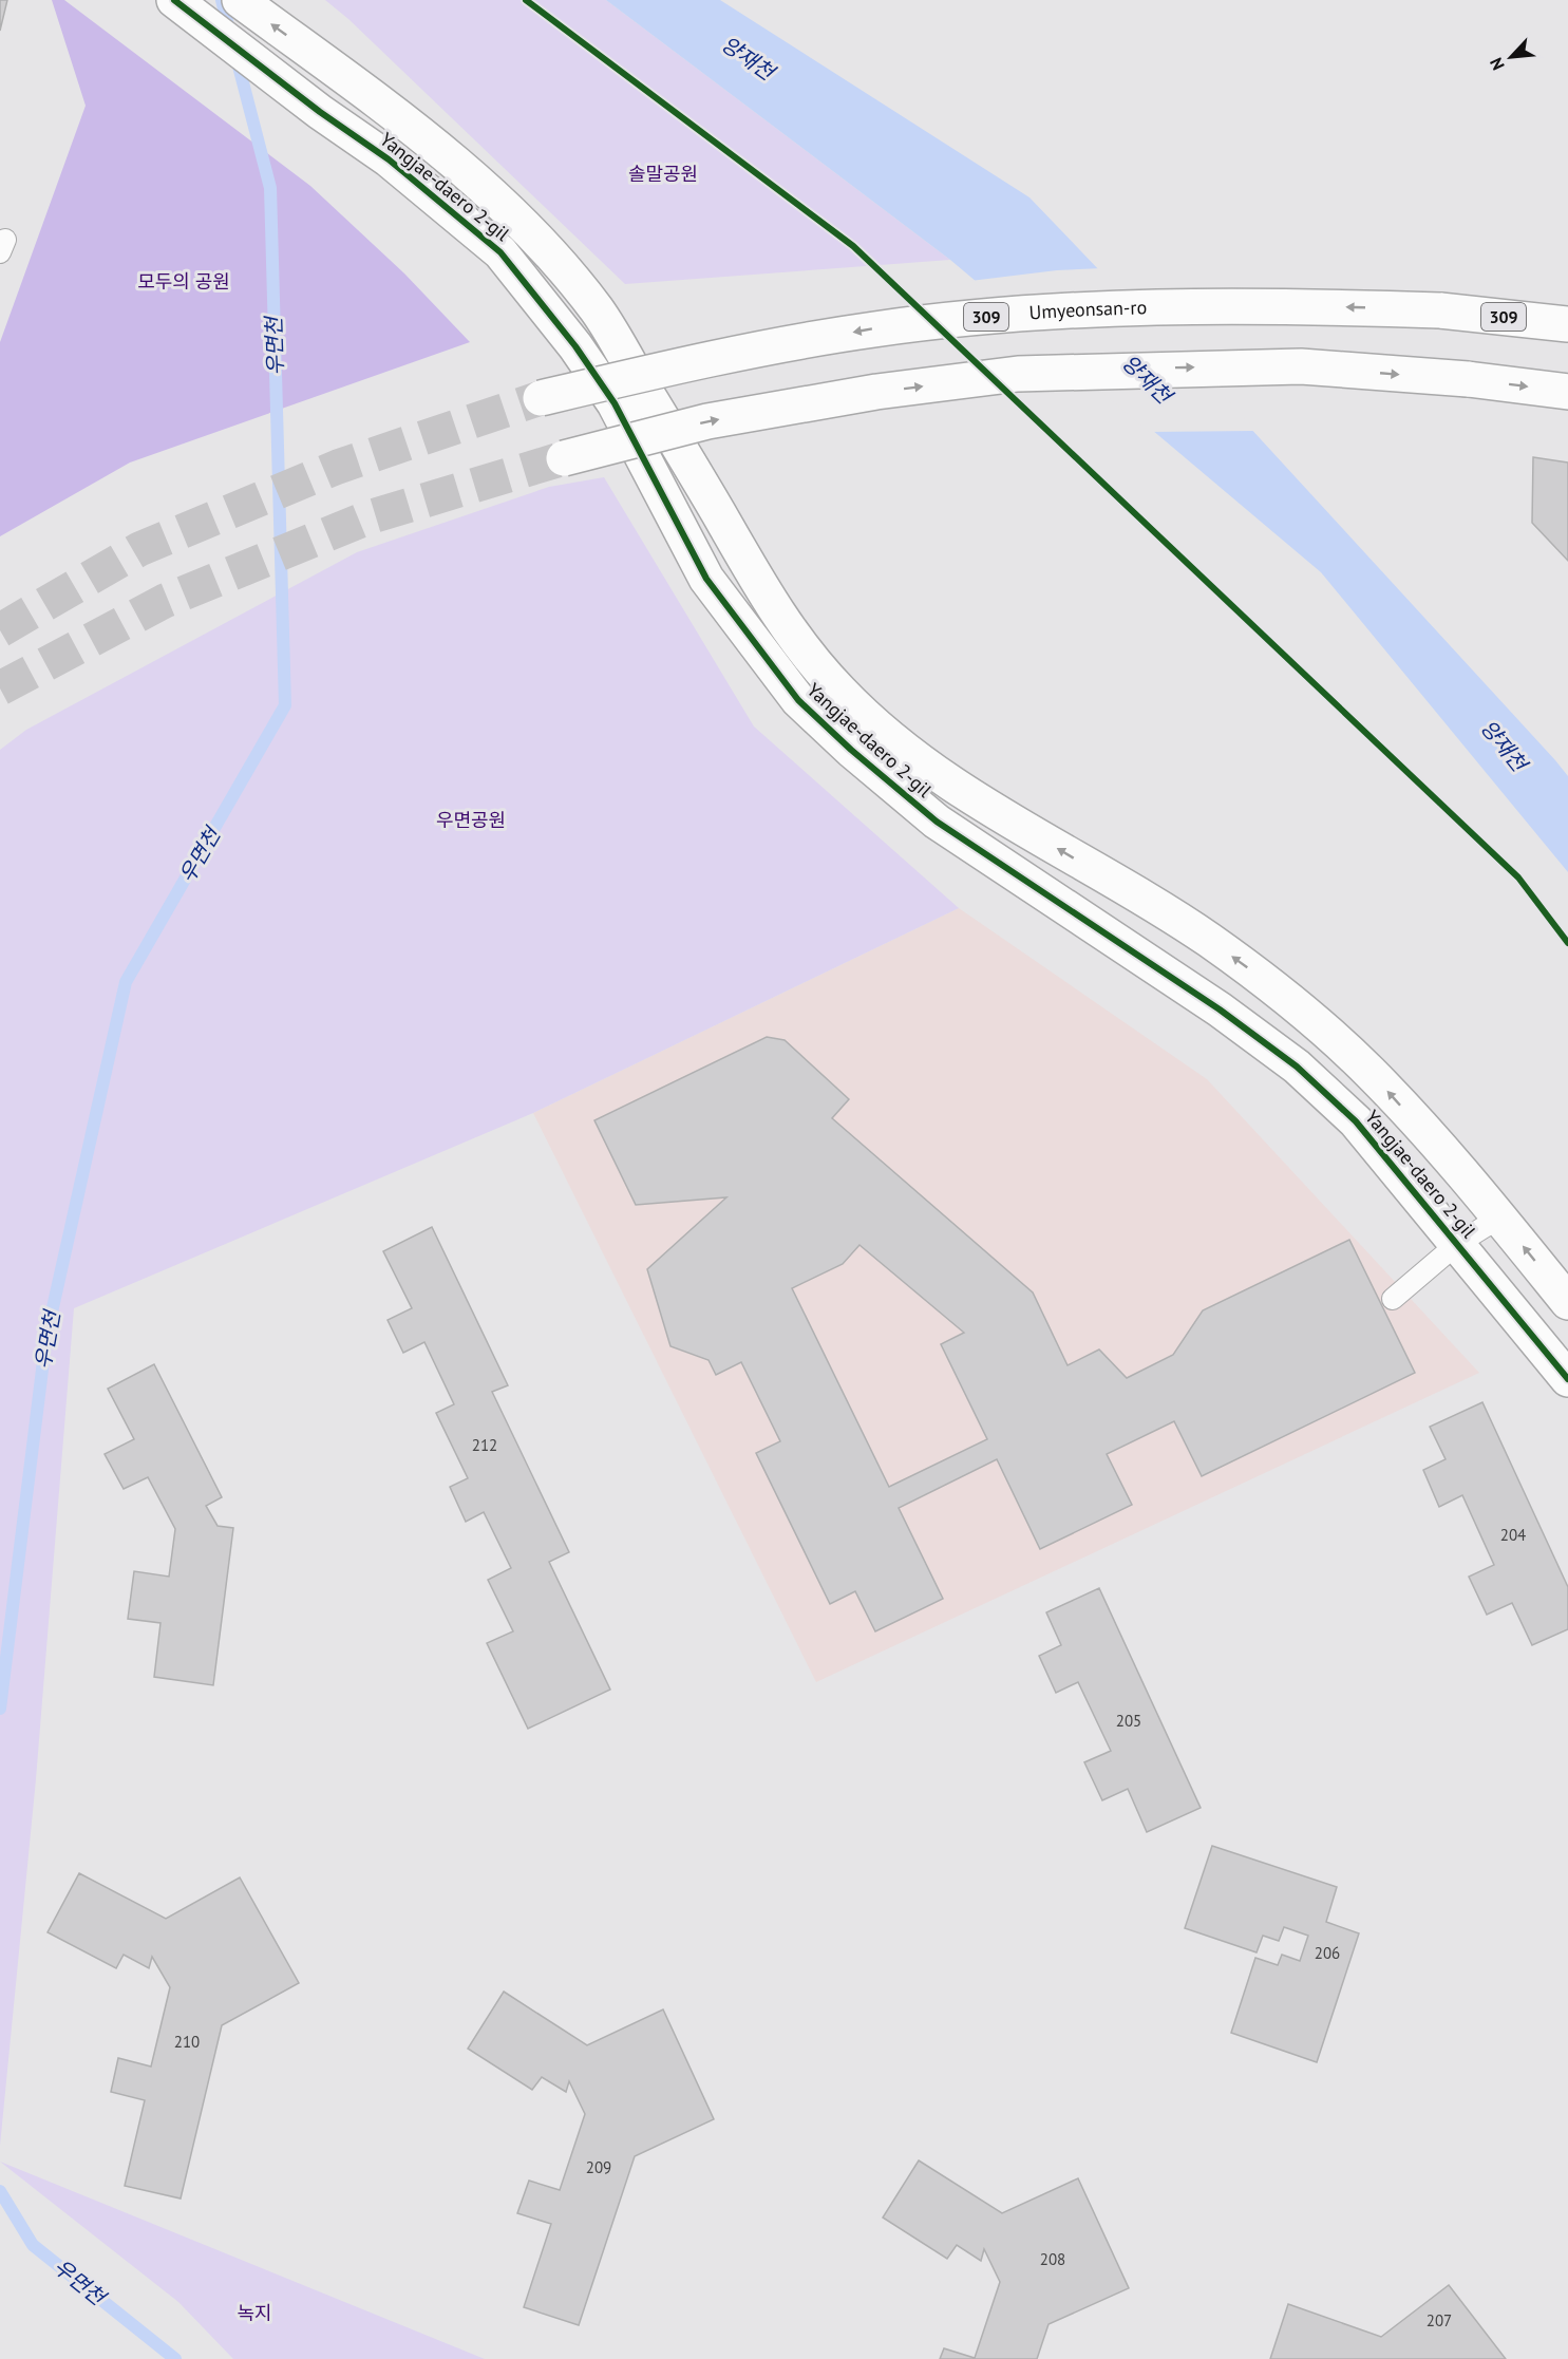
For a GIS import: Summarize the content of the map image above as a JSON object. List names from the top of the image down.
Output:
{
  "streets": {
    "main road": ["Yangjae-daero 2-gil", "Umyeonsan-ro", "309"]
  },
  "water": ["양재천", "우면천"],
  "parks": [
    "솔말공원",
    "모두의 공원",
    "우면공원",
    "녹지"
  ],
  "house_numbers": [
    "212",
    "204",
    "205",
    "206",
    "210",
    "209",
    "208",
    "207"
  ],
  "north": "bottom left"
}
